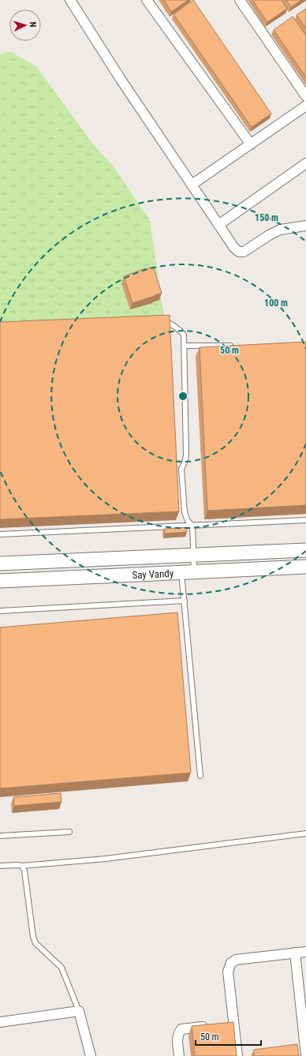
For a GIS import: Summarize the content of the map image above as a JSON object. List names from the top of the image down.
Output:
{
  "streets": {
    "street": ["Say Vandy"]
  },
  "scale_bar": "50 m",
  "north": "right",
  "rings": ["150 m", "100 m", "50 m"]
}
